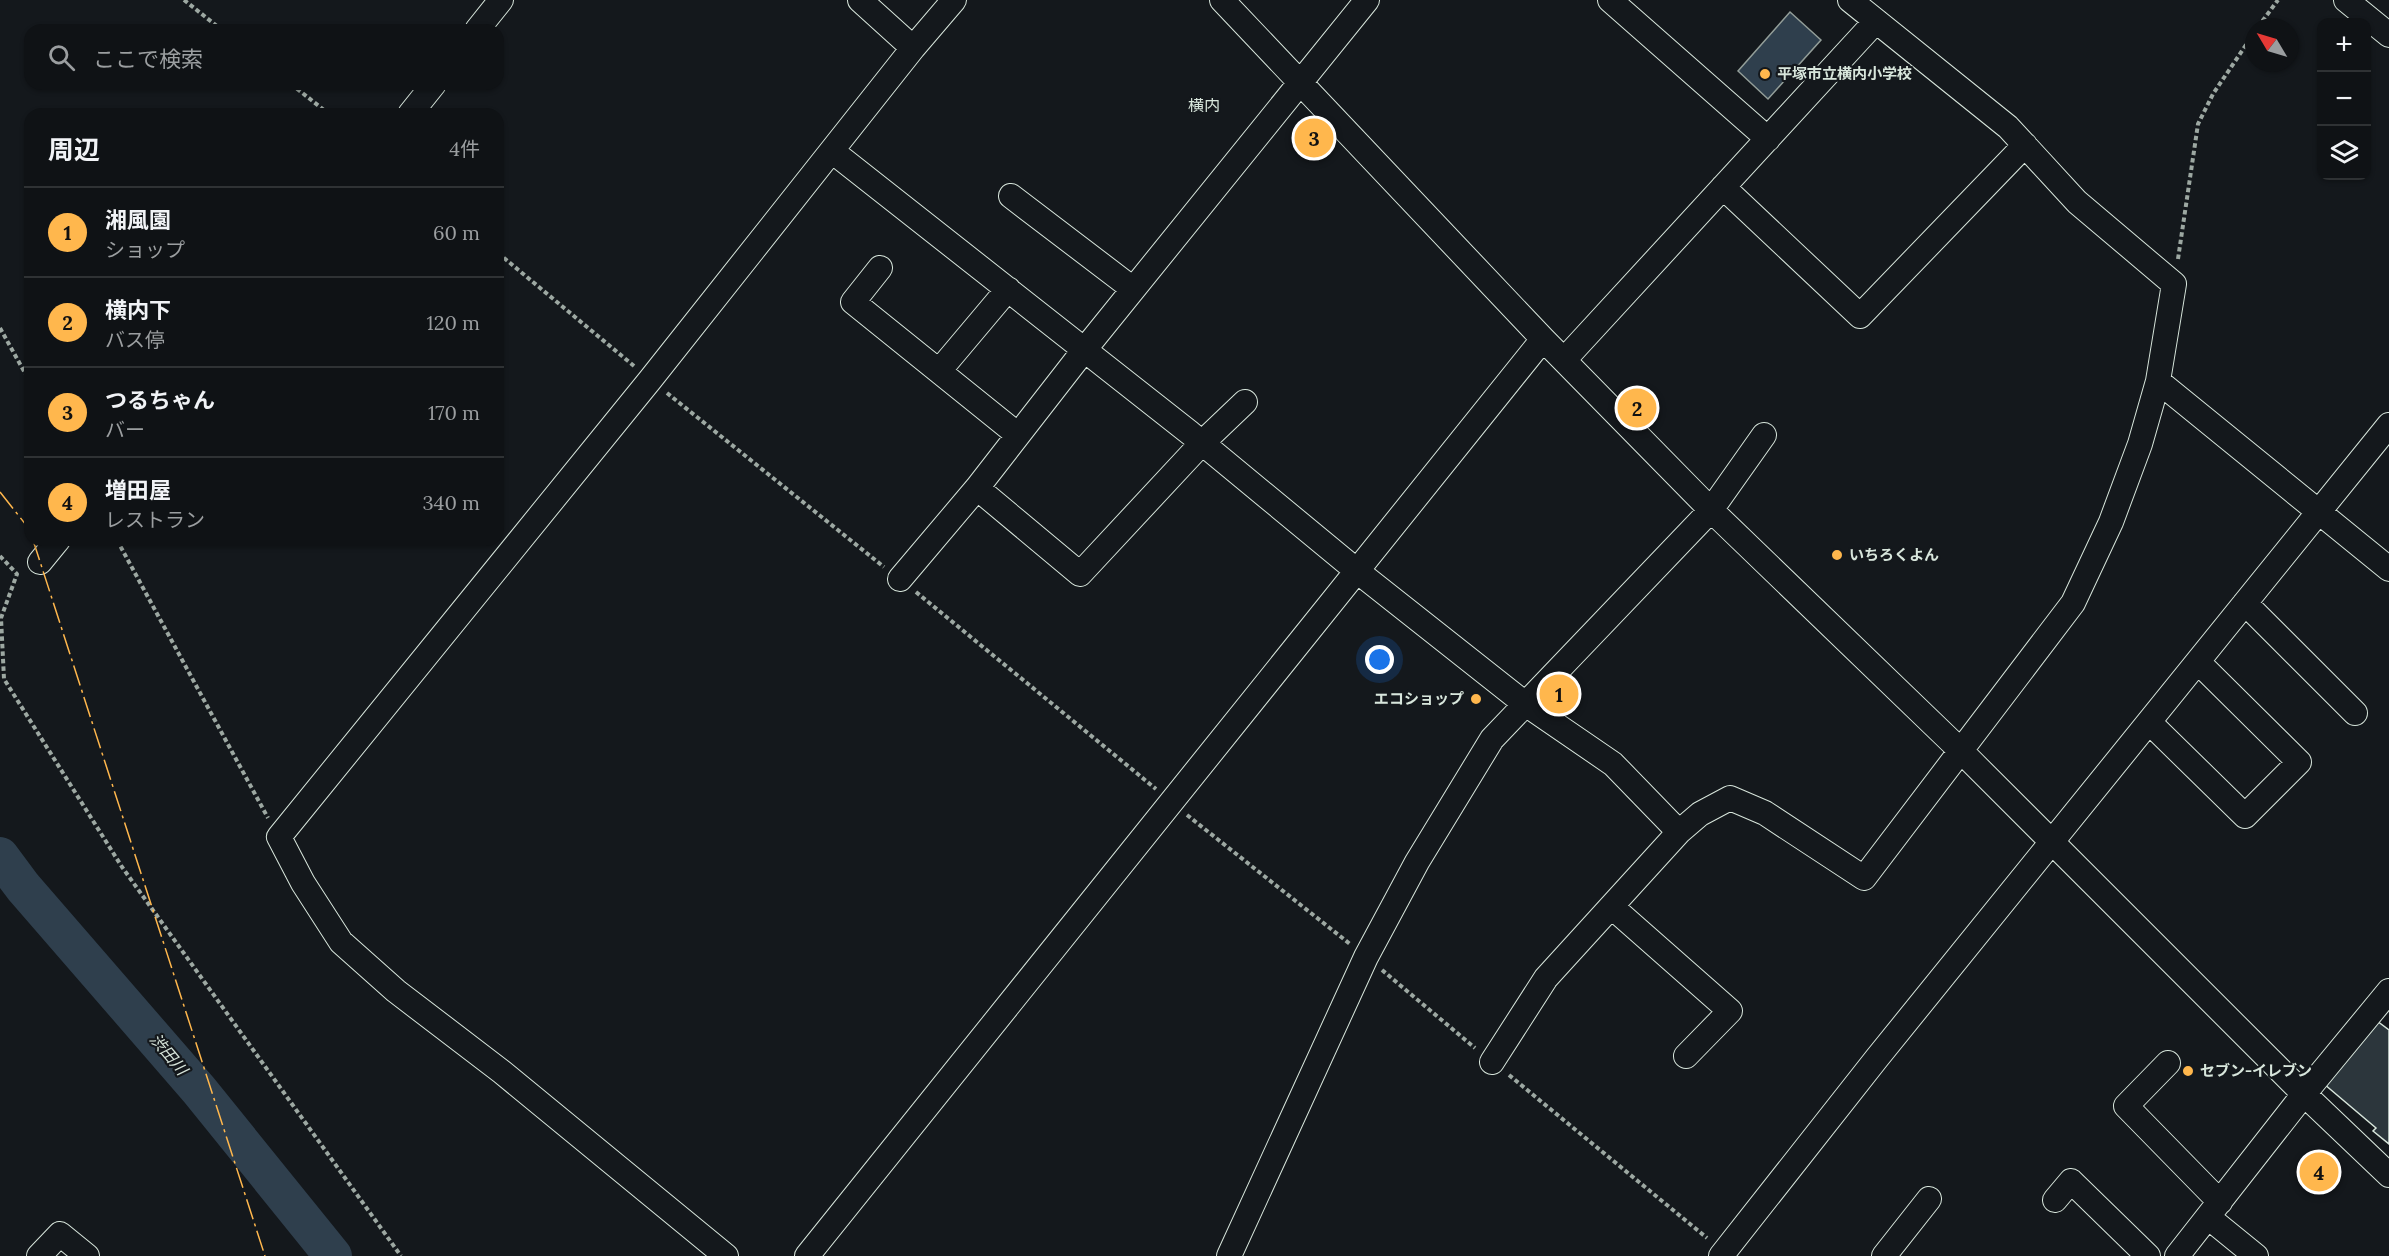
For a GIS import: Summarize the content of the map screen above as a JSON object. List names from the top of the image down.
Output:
{
  "districts": ["横内"],
  "water": ["渋田川"],
  "places": [
    "平塚市立横内小学校",
    "いちろくよん",
    "エコショップ",
    "セブン-イレブン"
  ],
  "north": "top left",
  "page": {
    "map_buttons": ["+", "−"],
    "search": "ここで検索",
    "heading": ["周辺", "4件"],
    "pins": [
      "3",
      "2",
      "1",
      "4"
    ],
    "list": [
      {
        "mark": "1",
        "name": "湘風園",
        "note": "ショップ",
        "value": "60 m"
      },
      {
        "mark": "2",
        "name": "横内下",
        "note": "バス停",
        "value": "120 m"
      },
      {
        "mark": "3",
        "name": "つるちゃん",
        "note": "バー",
        "value": "170 m"
      },
      {
        "mark": "4",
        "name": "増田屋",
        "note": "レストラン",
        "value": "340 m"
      }
    ]
  }
}
